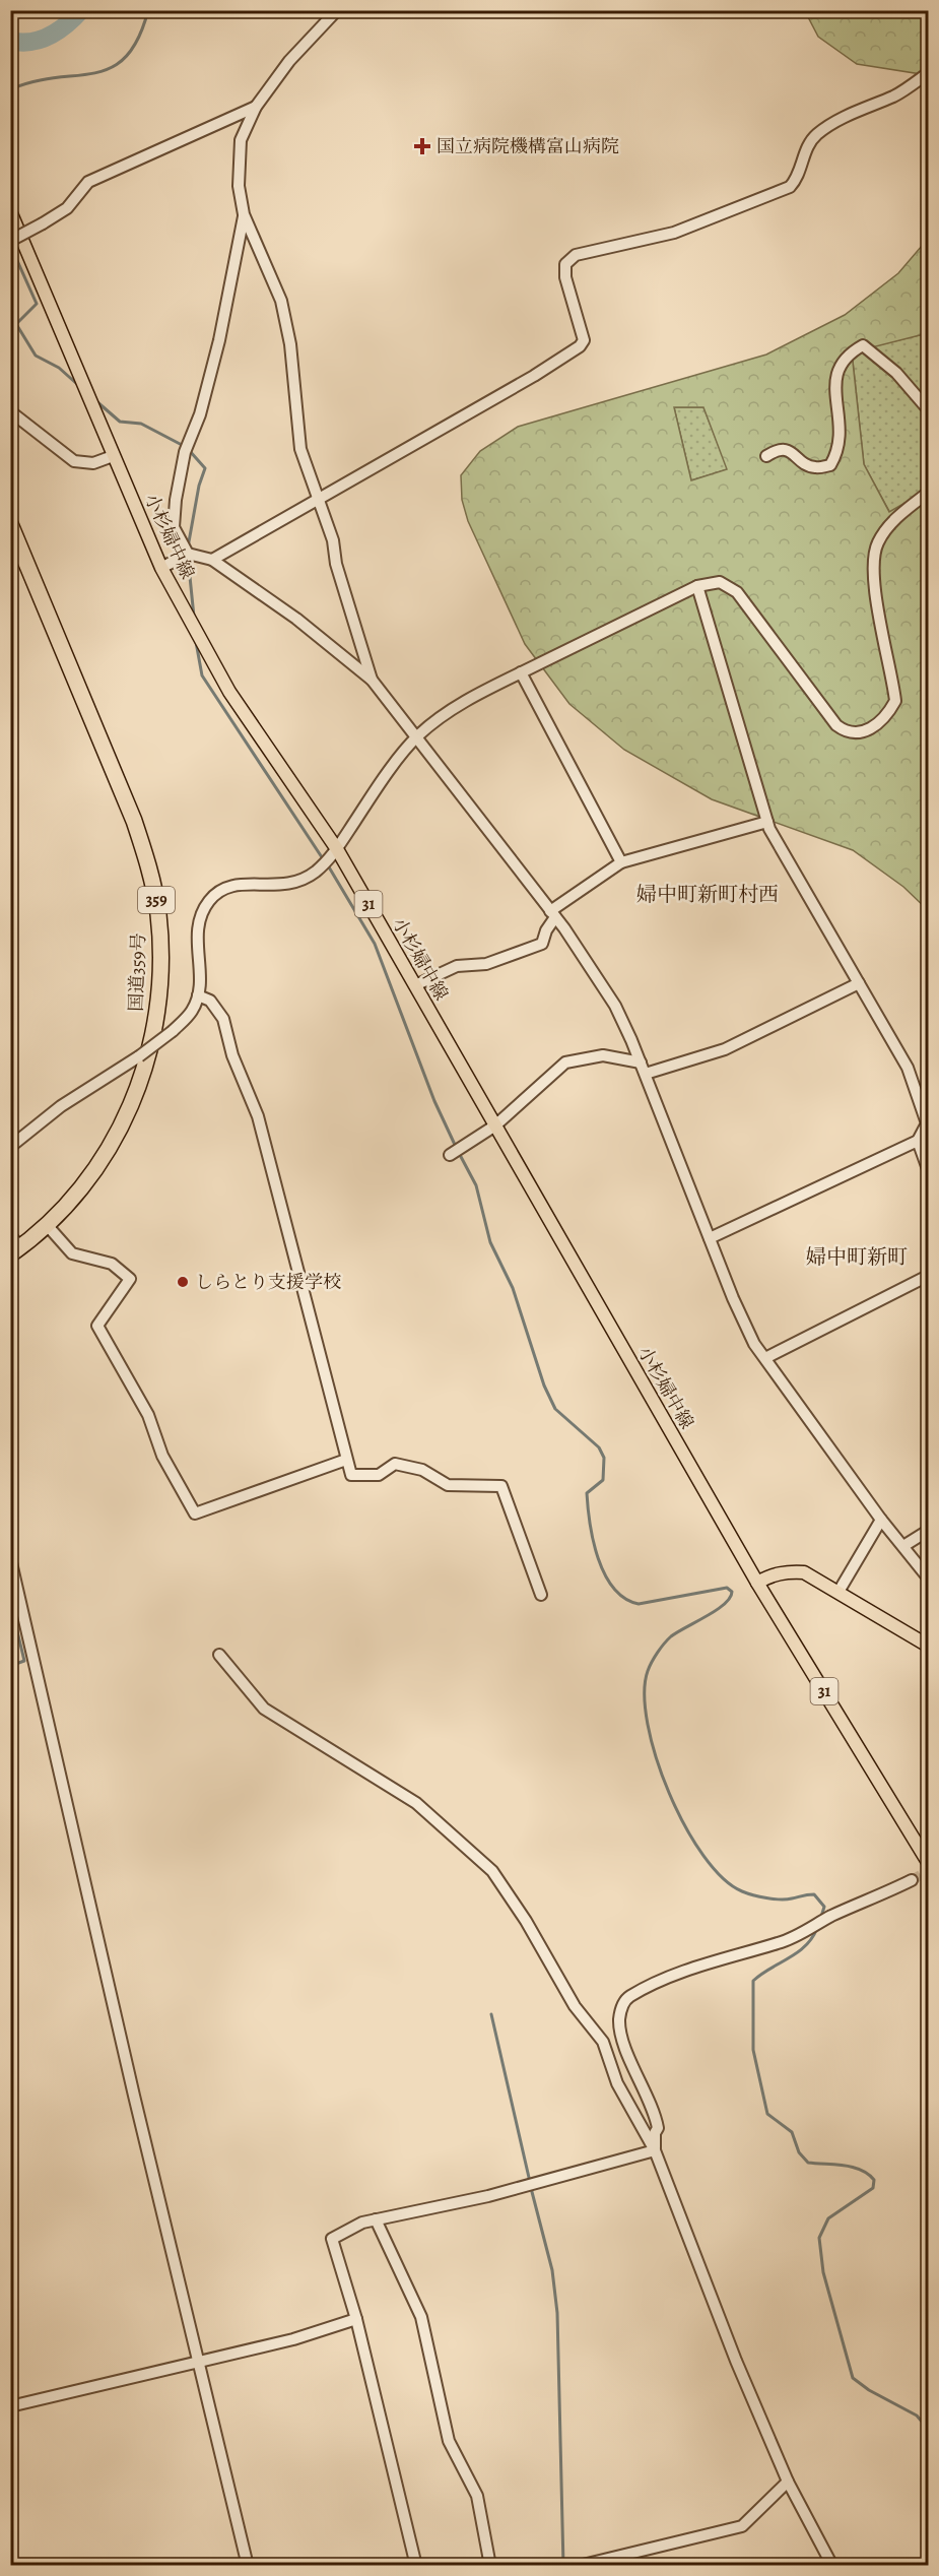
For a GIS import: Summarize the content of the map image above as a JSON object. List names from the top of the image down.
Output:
{
  "streets": {
    "highway": ["359", "国道359号"],
    "main road": ["小杉婦中線", "31"]
  },
  "districts": ["婦中町新町村西", "婦中町新町"],
  "places": {
    "health": ["国立病院機構富山病院"],
    "other": ["しらとり支援学校"]
  }
}
